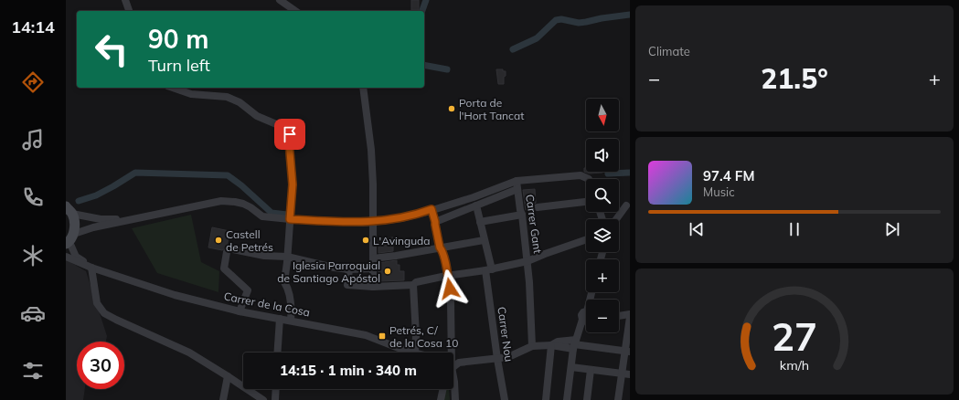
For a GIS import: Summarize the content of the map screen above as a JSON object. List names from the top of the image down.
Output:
{
  "streets": {
    "street": ["Carrer Gant", "Carrer de la Cosa", "Carrer Nou"]
  },
  "places": {
    "other": [
      "Porta de l'Hort Tancat",
      "Castell de Petrés",
      "L'Avinguda",
      "Iglesia Parroquial de Santiago Apóstol"
    ],
    "transit": ["Petrés, C/ de la Cosa 10"]
  },
  "north": "bottom",
  "page": {
    "tabs": "14:14",
    "tile": "Climate",
    "turn": ["90 m", "Turn left"],
    "heat": ["−", "21.5°", "+"],
    "map_buttons": ["+", "−"],
    "song": ["97.4 FM", "Music"],
    "limit": "30",
    "trip": "14:15 · 1 min · 340 m",
    "gauge": ["27", "km/h"]
  }
}
